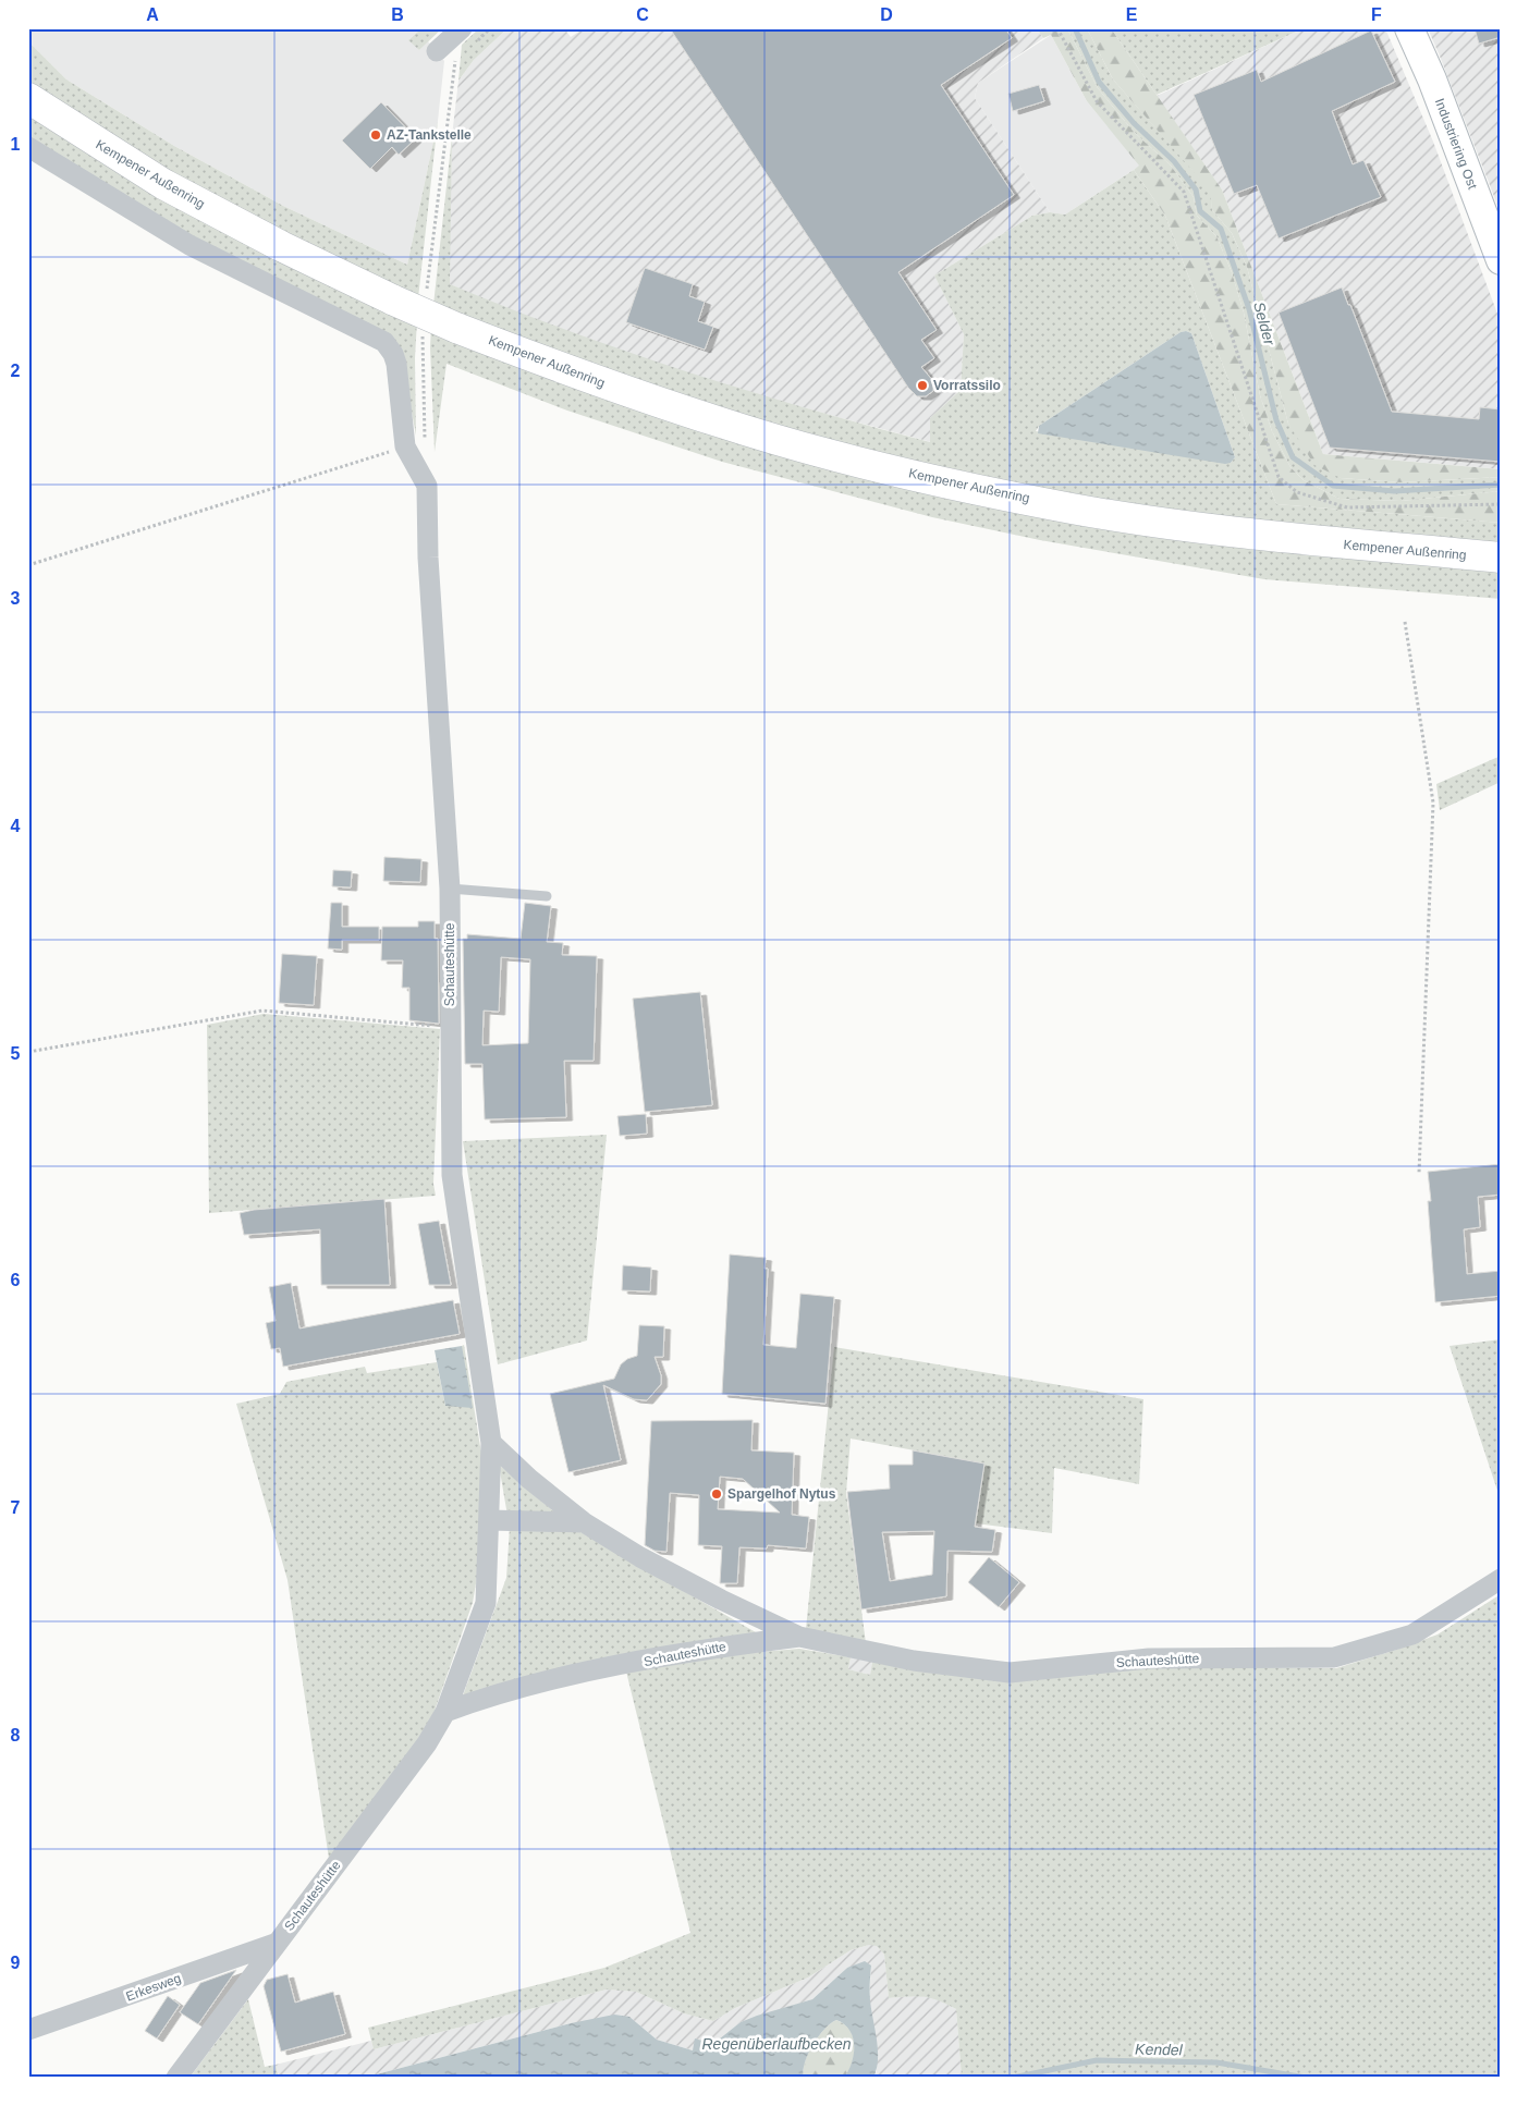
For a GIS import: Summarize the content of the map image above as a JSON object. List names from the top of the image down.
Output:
{
  "streets": {
    "main road": ["Kempener Außenring"],
    "street": ["Industriering Ost", "Schauteshütte", "Erkesweg"]
  },
  "crossings": [
    ["Schauteshütte", "Erkesweg"]
  ],
  "water": ["Selder", "Regenüberlaufbecken", "Kendel"],
  "places": ["AZ-Tankstelle", "Vorratssilo", "Spargelhof Nytus"],
  "grid": {
    "columns": [
      "A",
      "B",
      "C",
      "D",
      "E",
      "F"
    ],
    "rows": [
      "1",
      "2",
      "3",
      "4",
      "5",
      "6",
      "7",
      "8",
      "9"
    ]
  }
}
